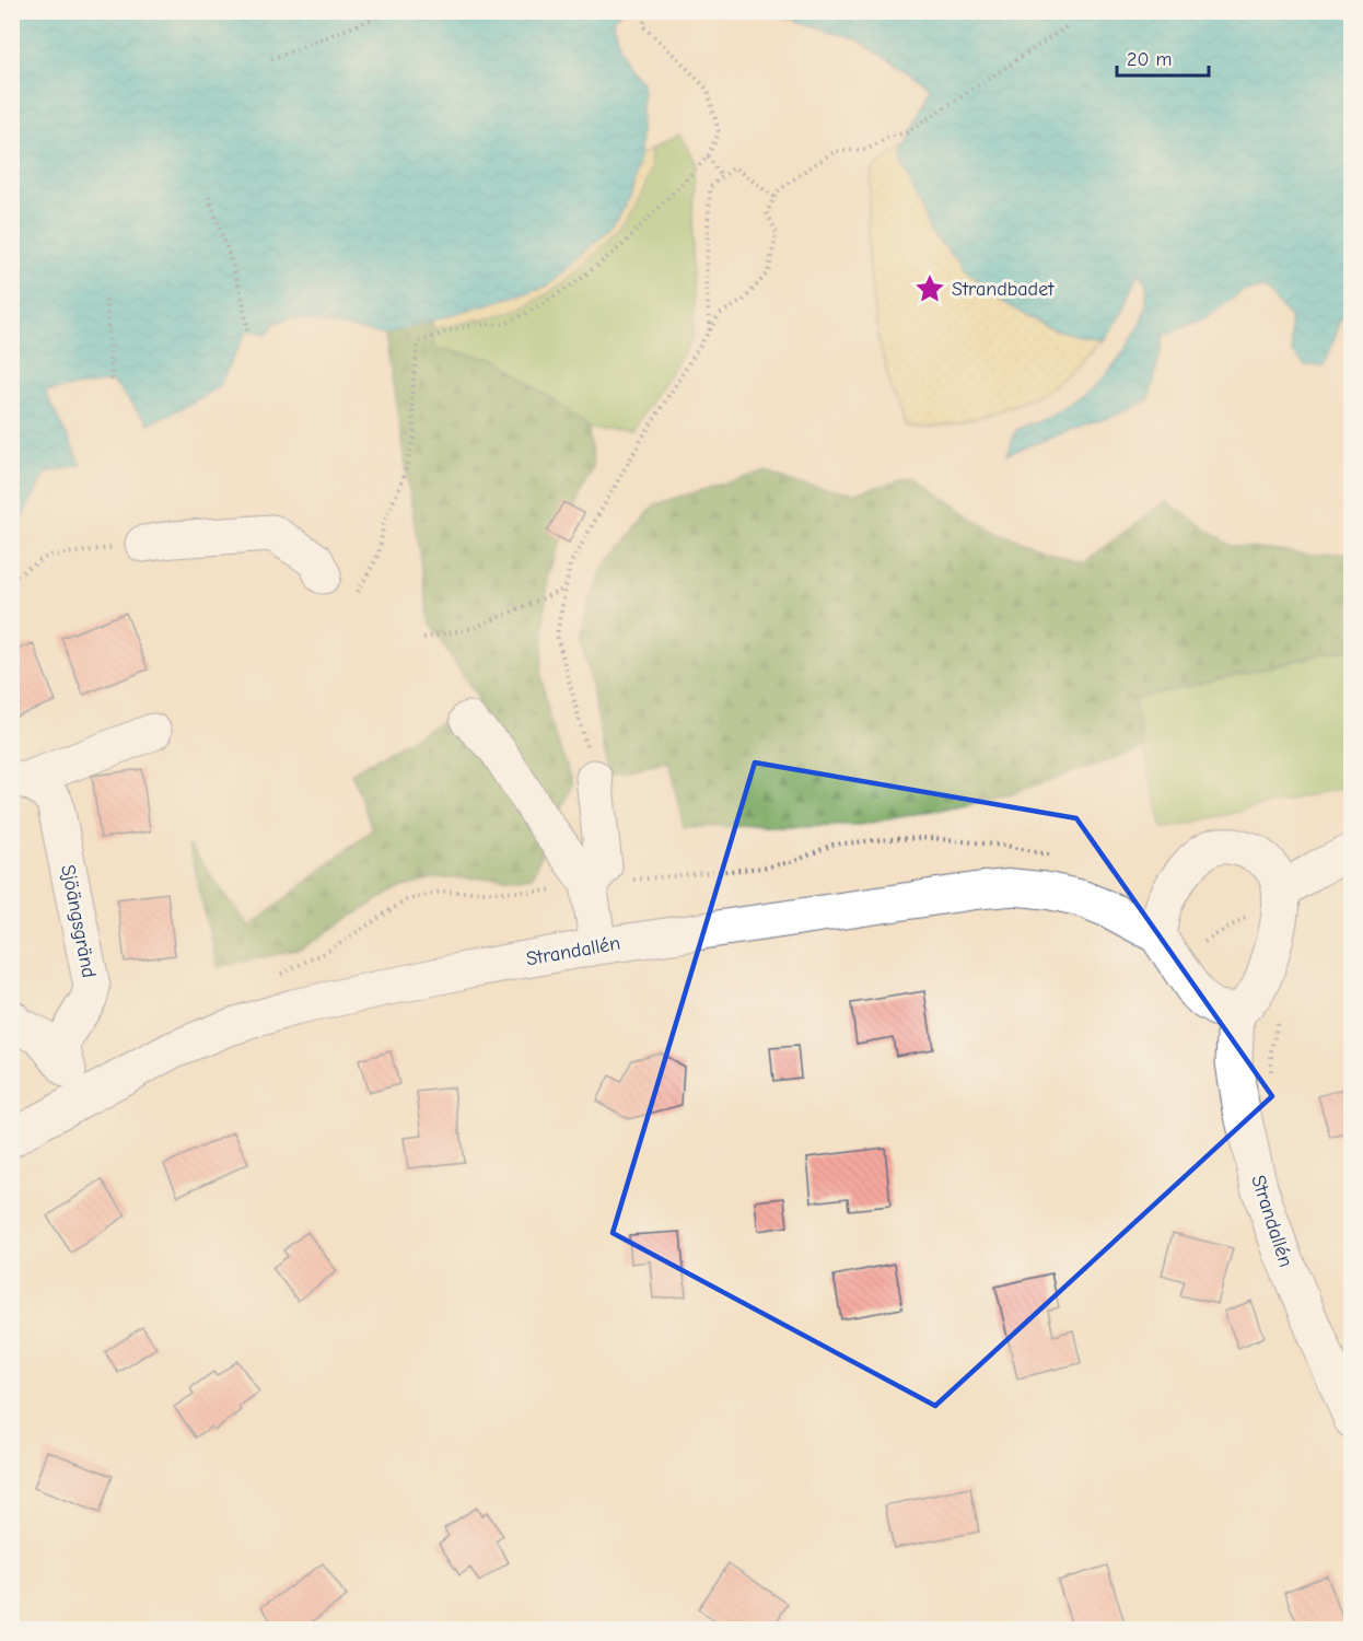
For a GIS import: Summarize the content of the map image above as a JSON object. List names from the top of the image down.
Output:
{
  "streets": {
    "street": ["Sjöängsgränd", "Strandallén"]
  },
  "crossings": [
    ["Sjöängsgränd", "Strandallén"]
  ],
  "places": {
    "place": ["Strandbadet"]
  },
  "scale_bar": "20 m"
}
